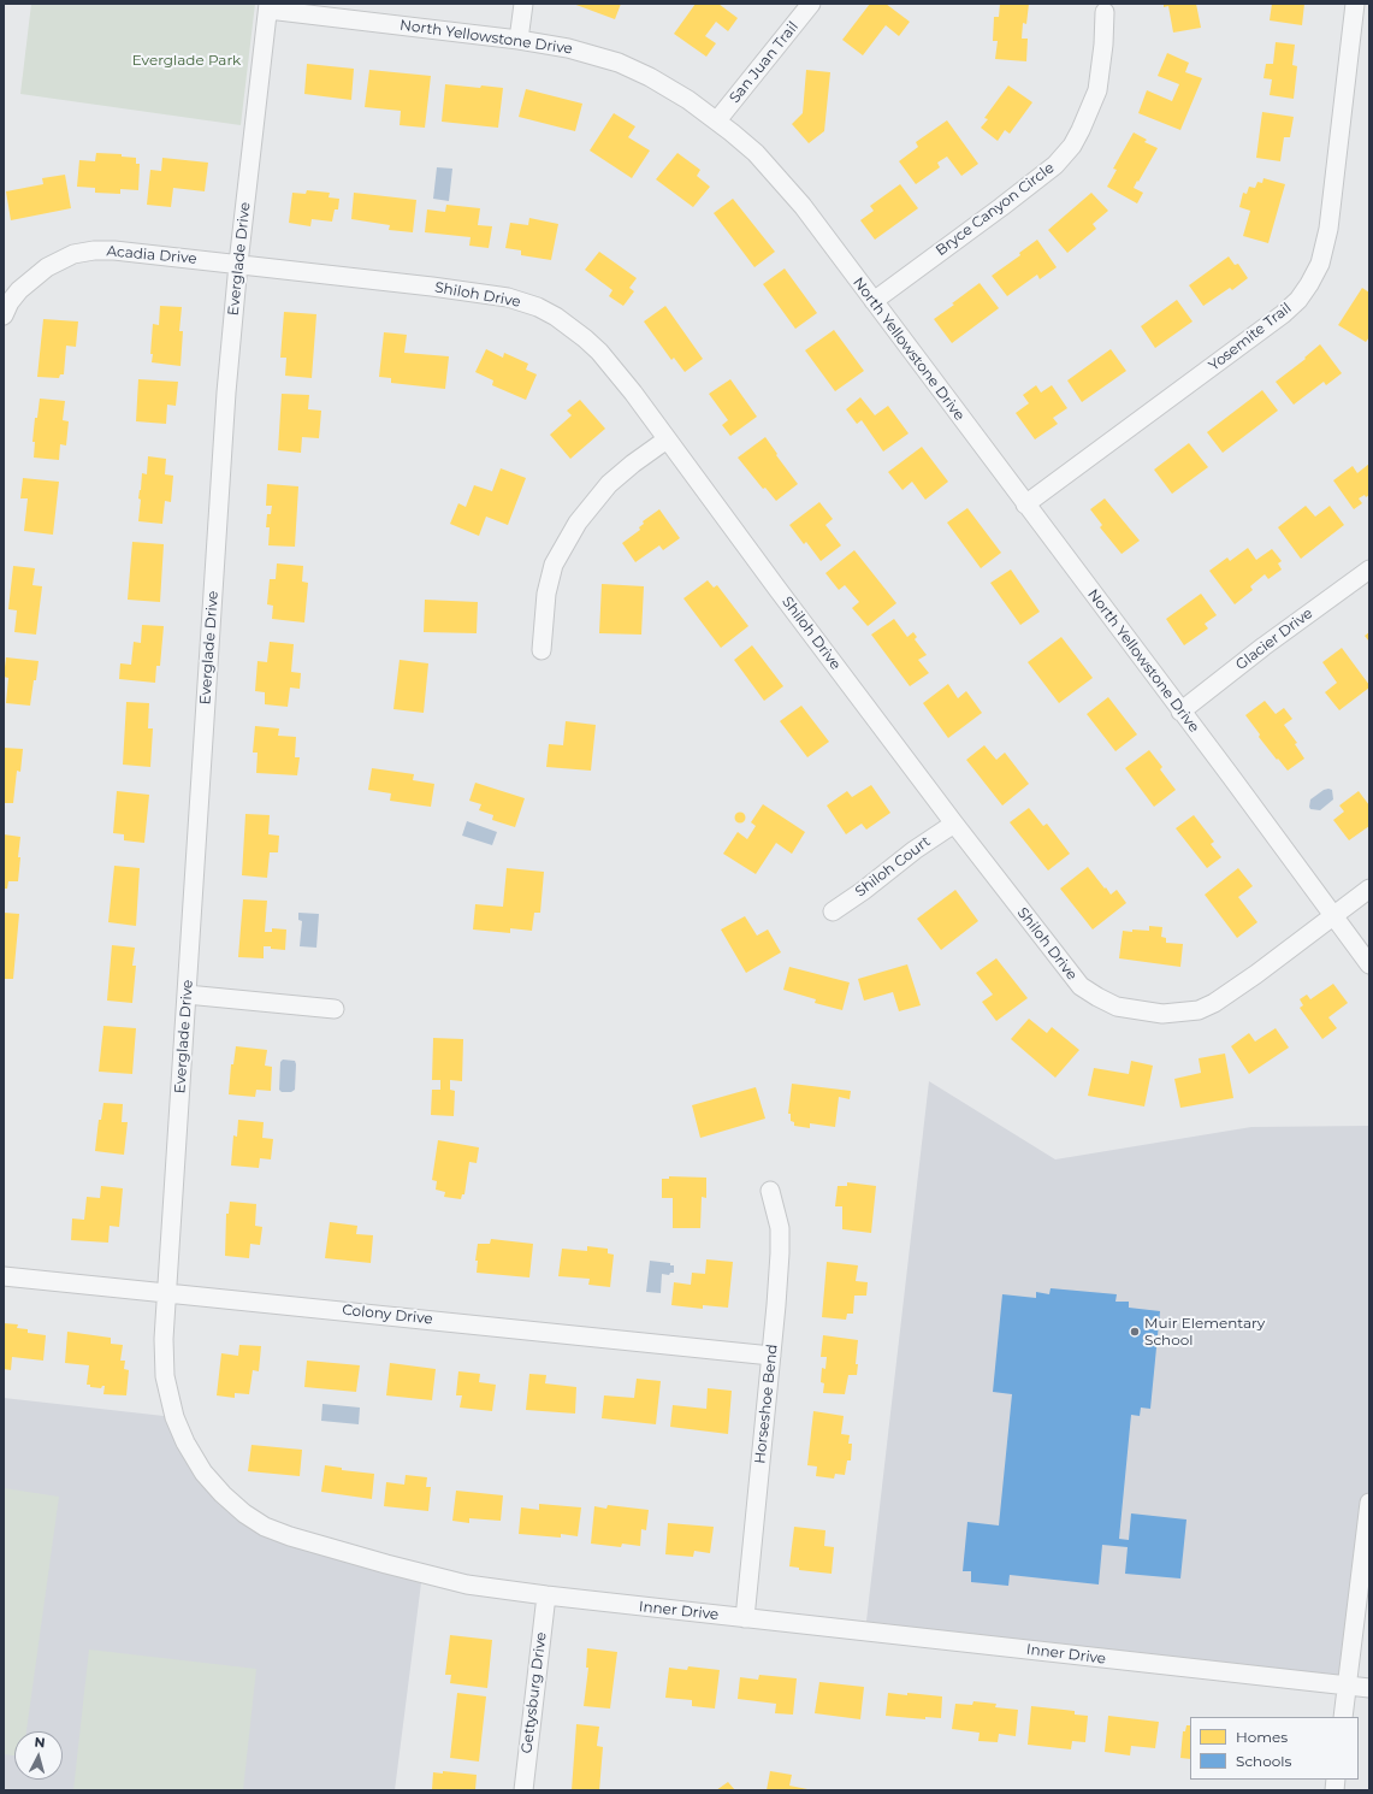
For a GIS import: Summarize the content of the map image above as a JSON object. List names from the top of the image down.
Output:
{
  "streets": {
    "street": [
      "North Yellowstone Drive",
      "San Juan Trail",
      "Bryce Canyon Circle",
      "Acadia Drive",
      "Everglade Drive",
      "Shiloh Drive",
      "Yosemite Trail",
      "Glacier Drive",
      "Shiloh Court",
      "Colony Drive",
      "Horseshoe Bend",
      "Inner Drive",
      "Gettysburg Drive"
    ]
  },
  "crossings": [
    ["North Yellowstone Drive", "San Juan Trail"],
    ["North Yellowstone Drive", "Bryce Canyon Circle"],
    ["North Yellowstone Drive", "Everglade Drive"],
    ["North Yellowstone Drive", "Shiloh Drive"],
    ["North Yellowstone Drive", "Yosemite Trail"],
    ["North Yellowstone Drive", "Glacier Drive"],
    ["Acadia Drive", "Everglade Drive"],
    ["Acadia Drive", "Shiloh Drive"],
    ["Everglade Drive", "Shiloh Drive"],
    ["Everglade Drive", "Colony Drive"],
    ["Everglade Drive", "Inner Drive"],
    ["Shiloh Drive", "Shiloh Court"],
    ["Colony Drive", "Horseshoe Bend"],
    ["Colony Drive", "Inner Drive"],
    ["Horseshoe Bend", "Inner Drive"],
    ["Inner Drive", "Gettysburg Drive"]
  ],
  "parks": ["Everglade Park"],
  "places": ["Muir Elementary School"],
  "legend": ["Homes", "Schools"],
  "north": "top"
}
